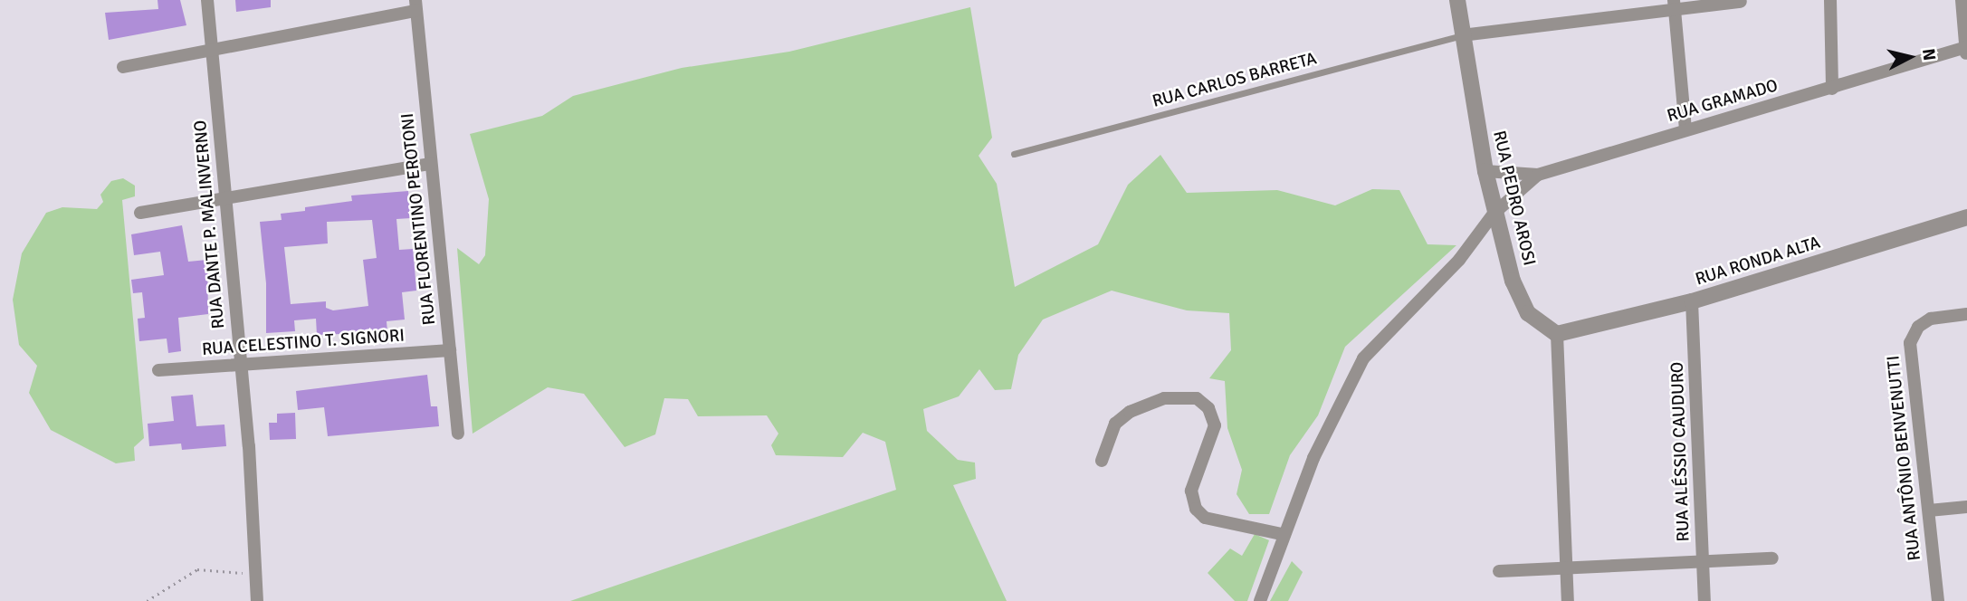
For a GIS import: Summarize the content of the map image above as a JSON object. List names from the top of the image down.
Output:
{
  "streets": {
    "street": [
      "RUA GRAMADO",
      "RUA PEDRO AROSI",
      "RUA FLORENTINO PEROTONI",
      "RUA DANTE P. MALINVERNO",
      "RUA RONDA ALTA",
      "RUA CELESTINO T. SIGNORI",
      "RUA ALÉSSIO CAUDURO",
      "RUA ANTÔNIO BENVENUTTI"
    ],
    "lane": ["RUA CARLOS BARRETA"]
  },
  "crossings": [
    ["RUA CARLOS BARRETA", "RUA PEDRO AROSI"],
    ["RUA GRAMADO", "RUA PEDRO AROSI"],
    ["RUA PEDRO AROSI", "RUA RONDA ALTA"],
    ["RUA FLORENTINO PEROTONI", "RUA CELESTINO T. SIGNORI"],
    ["RUA DANTE P. MALINVERNO", "RUA CELESTINO T. SIGNORI"],
    ["RUA RONDA ALTA", "RUA ALÉSSIO CAUDURO"]
  ],
  "north": "right"
}
